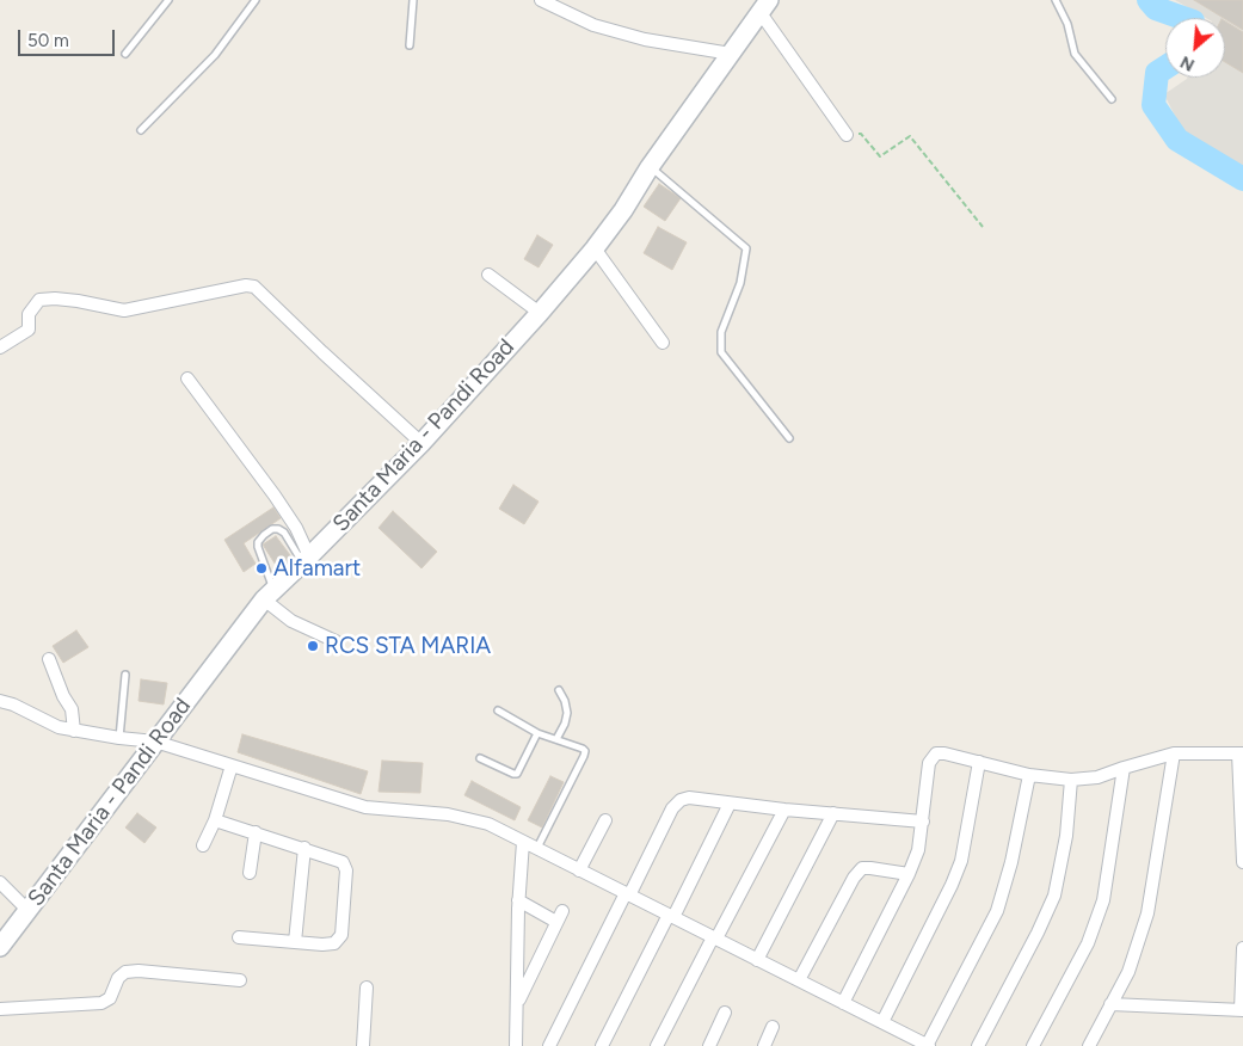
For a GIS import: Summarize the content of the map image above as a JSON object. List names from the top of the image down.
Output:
{
  "streets": {
    "main road": ["Santa Maria - Pandi Road"]
  },
  "places": ["Alfamart", "RCS STA MARIA"],
  "scale_bar": "50 m",
  "north": "bottom left"
}
